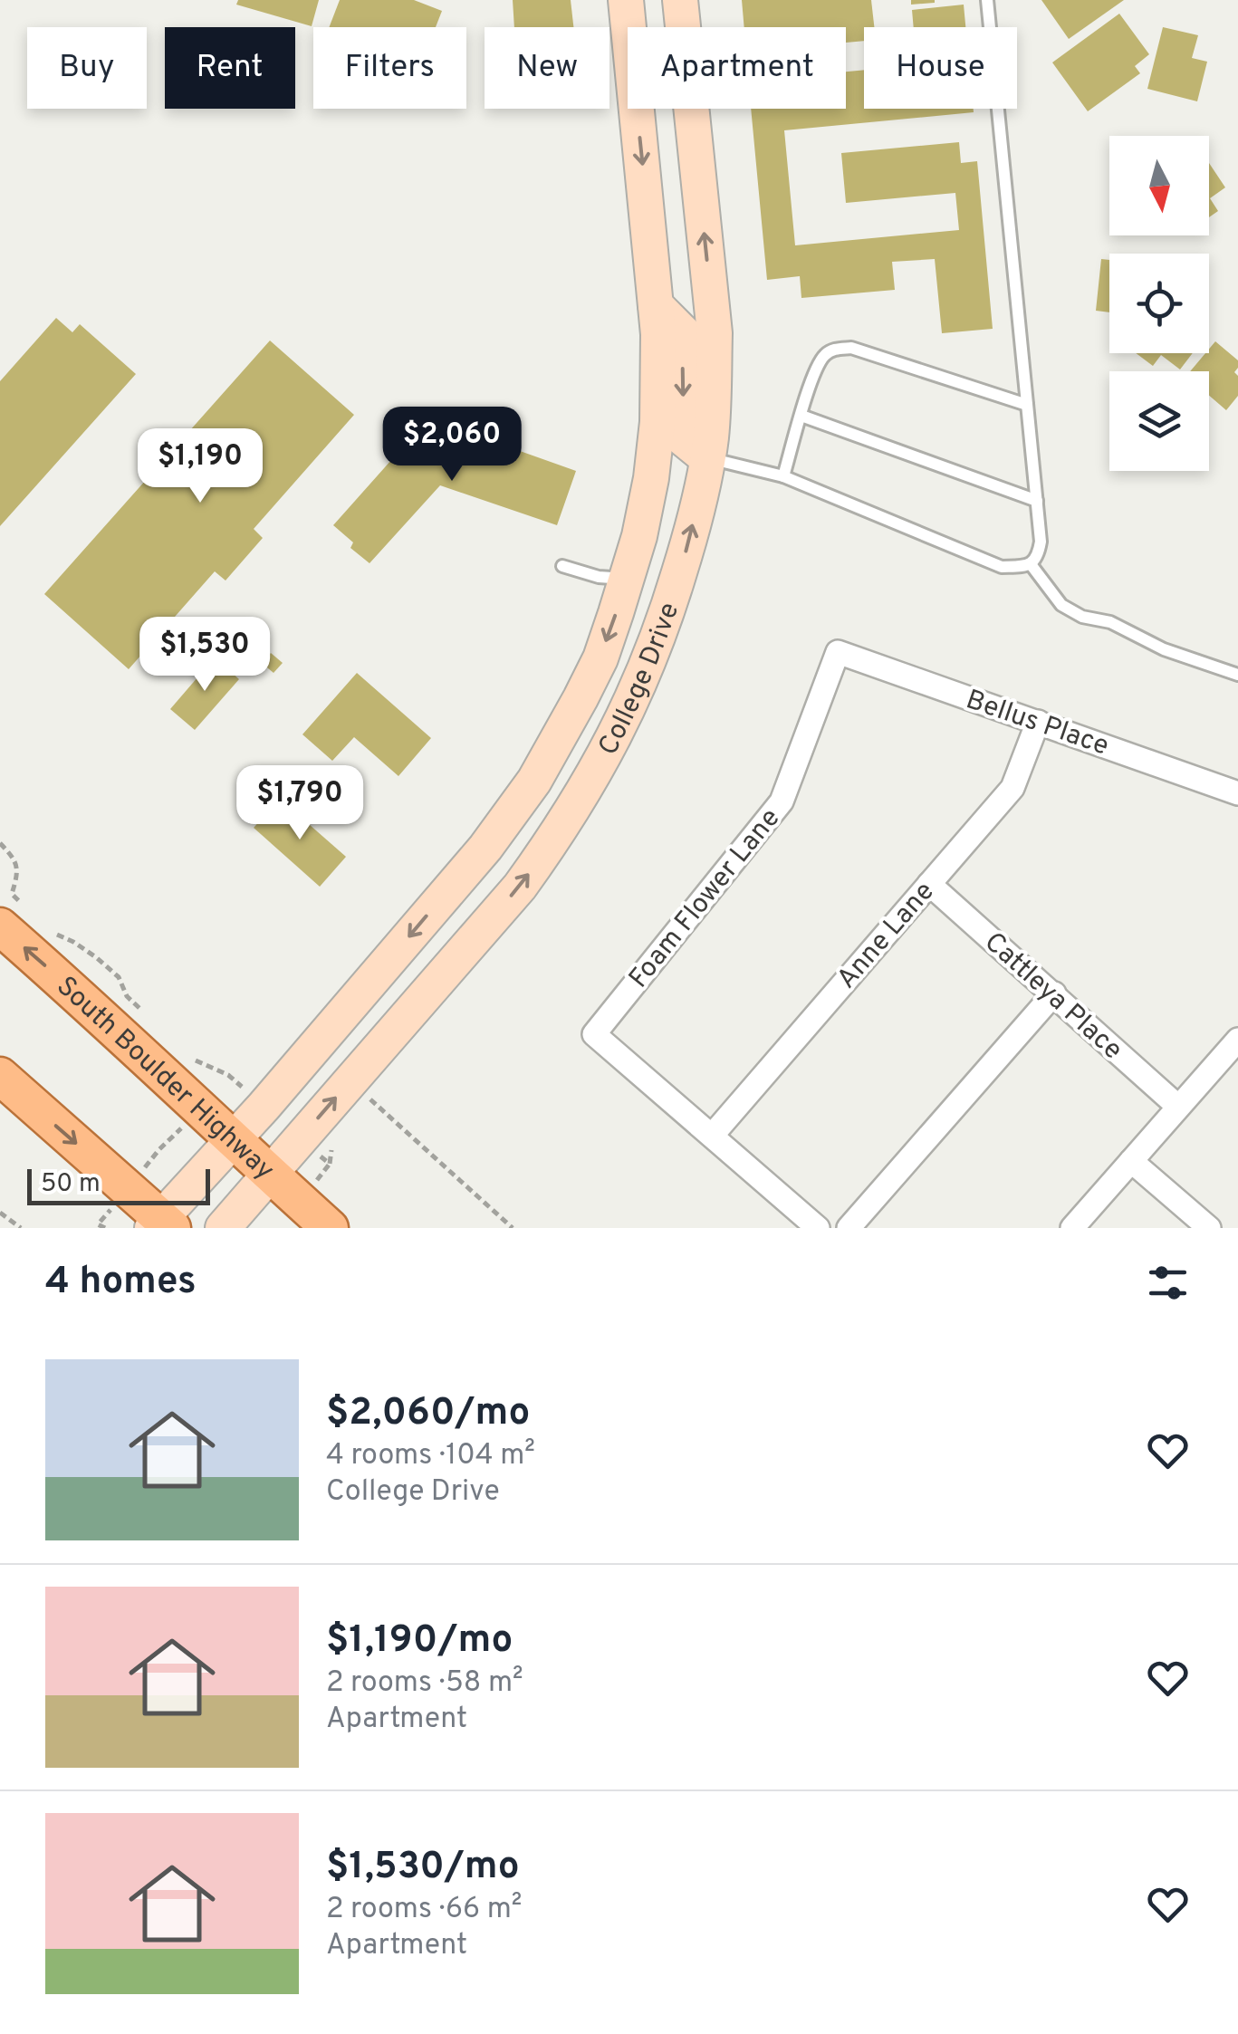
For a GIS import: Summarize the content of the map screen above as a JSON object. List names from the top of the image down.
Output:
{
  "streets": {
    "main road": ["College Drive", "South Boulder Highway"],
    "street": [
      "Bellus Place",
      "Foam Flower Lane",
      "Anne Lane",
      "Cattleya Place"
    ]
  },
  "crossings": [
    ["College Drive", "South Boulder Highway"],
    ["Bellus Place", "Foam Flower Lane"],
    ["Bellus Place", "Anne Lane"],
    ["Foam Flower Lane", "Anne Lane"],
    ["Anne Lane", "Cattleya Place"]
  ],
  "scale_bar": "50 m",
  "north": "bottom",
  "page": {
    "chip": [
      "Buy",
      "Rent",
      "Filters",
      "New",
      "Apartment",
      "House"
    ],
    "price": [
      "$2,060",
      "$1,190",
      "$1,530",
      "$1,790"
    ],
    "scale": "50 m",
    "heading": "4 homes",
    "list": [
      {
        "name": "$2,060/mo",
        "note": "4 rooms · 104 m² · College Drive"
      },
      {
        "name": "$1,190/mo",
        "note": "2 rooms · 58 m² · Apartment"
      },
      {
        "name": "$1,530/mo",
        "note": "2 rooms · 66 m² · Apartment"
      }
    ]
  }
}
